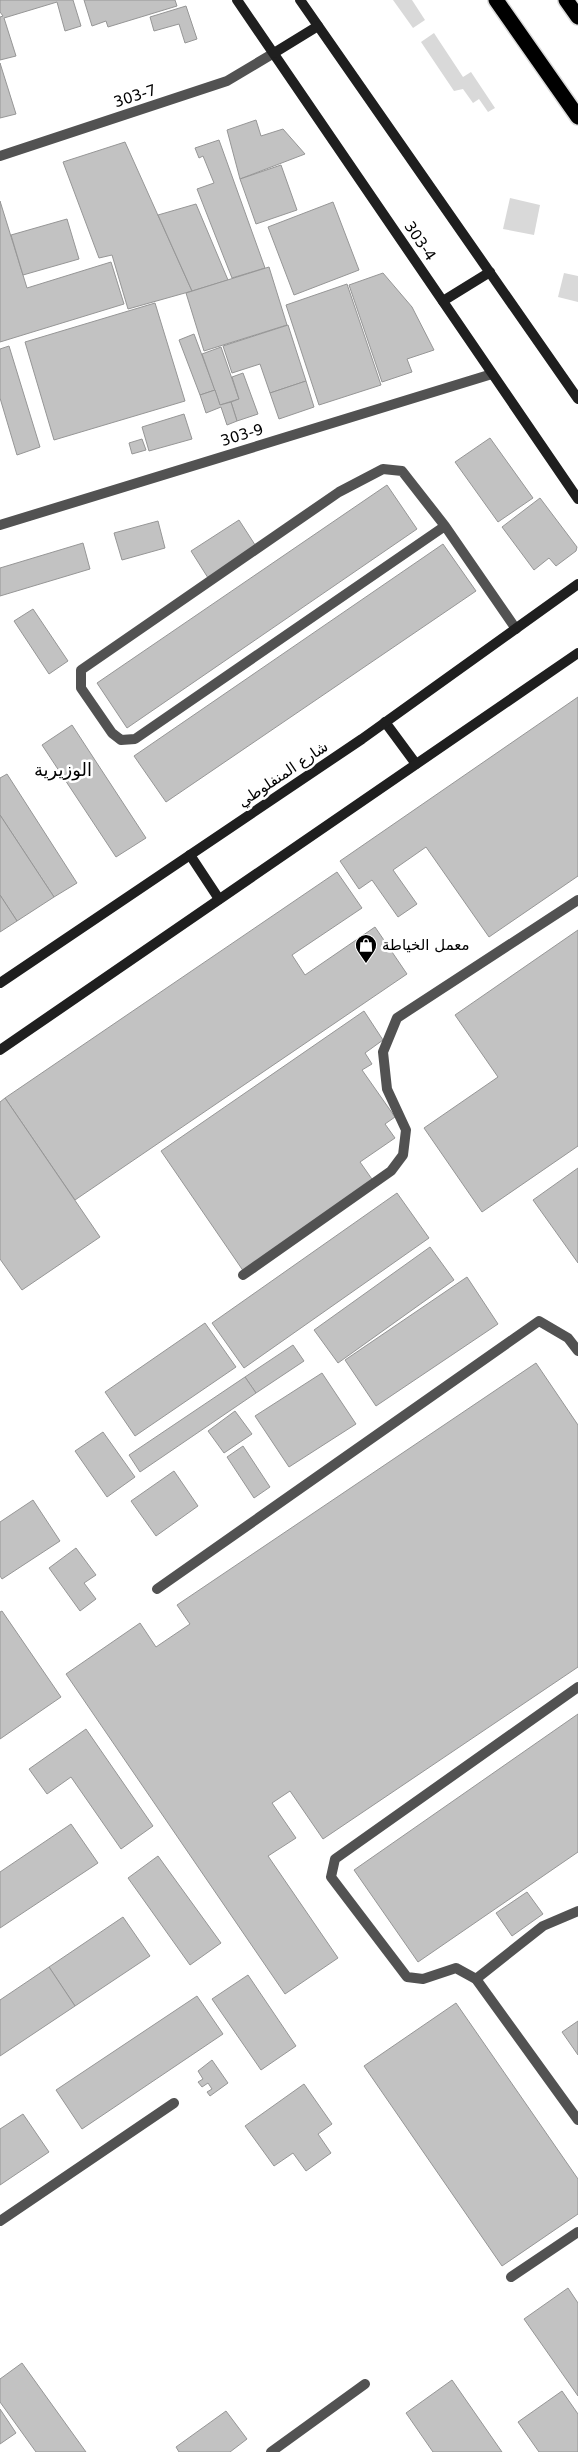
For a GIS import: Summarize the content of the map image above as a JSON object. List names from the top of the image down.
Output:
{
  "streets": {
    "street": [
      "303-7",
      "303-4",
      "303-9",
      "شارع المنفلوطي"
    ]
  },
  "crossings": [
    ["303-7", "303-4"],
    ["303-4", "303-9"]
  ],
  "districts": ["الوزيرية"],
  "places": {
    "shop": ["معمل الخياطة"]
  }
}
